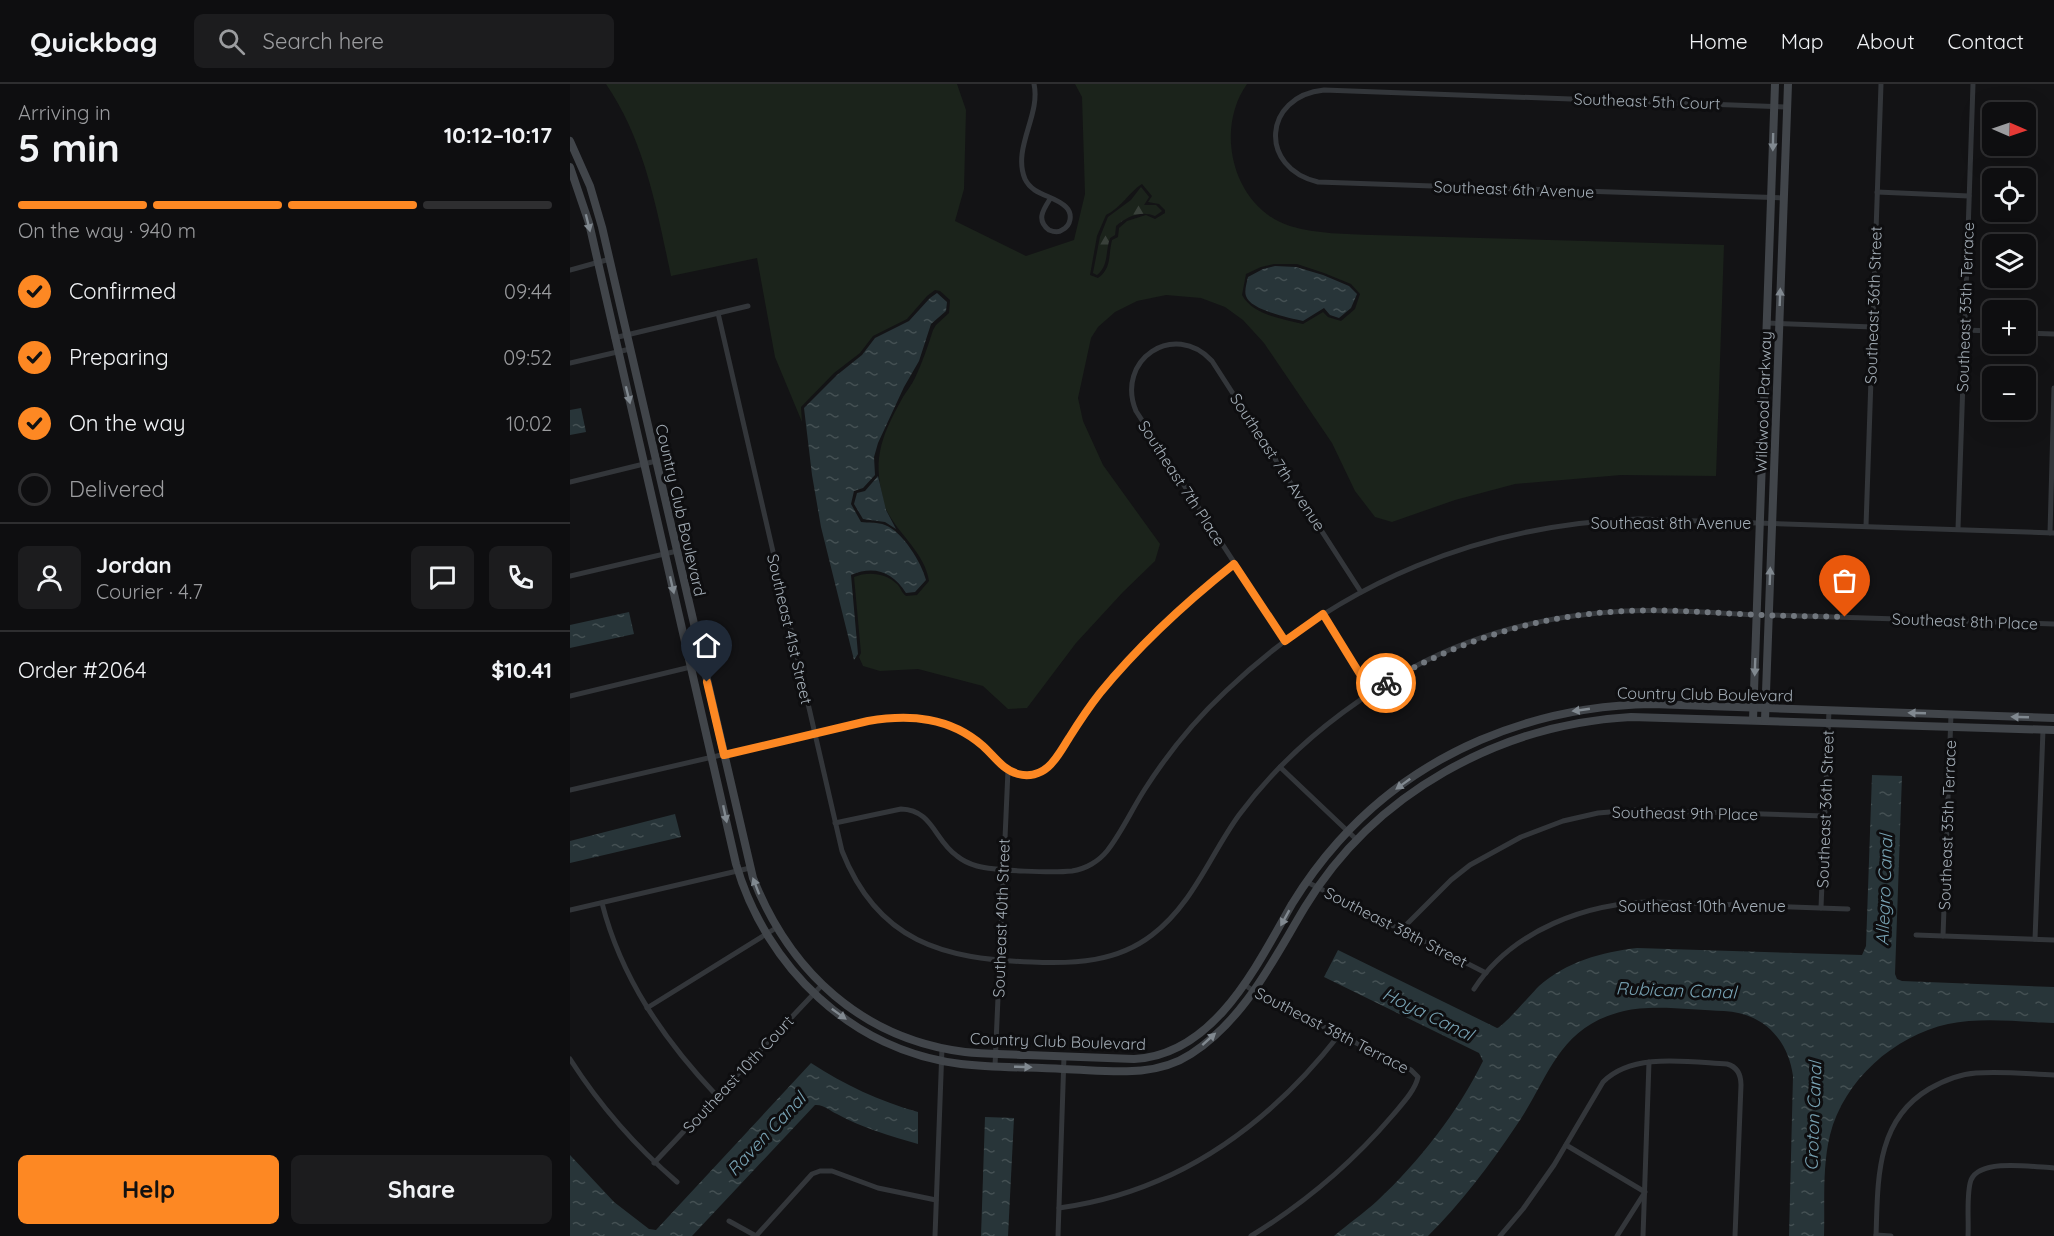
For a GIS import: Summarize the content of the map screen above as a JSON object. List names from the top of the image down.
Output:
{
  "streets": {
    "main road": ["Wildwood Parkway", "Country Club Boulevard"],
    "street": [
      "Southeast 5th Court",
      "Southeast 6th Avenue",
      "Southeast 36th Street",
      "Southeast 35th Terrace",
      "Southeast 7th Avenue",
      "Southeast 7th Place",
      "Southeast 8th Avenue",
      "Southeast 8th Place",
      "Southeast 41st Street",
      "Southeast 9th Place",
      "Southeast 10th Avenue",
      "Southeast 40th Street",
      "Southeast 38th Street",
      "Southeast 38th Terrace",
      "Southeast 10th Court"
    ]
  },
  "crossings": [
    ["Southeast 5th Court", "Southeast 6th Avenue"],
    ["Southeast 5th Court", "Wildwood Parkway"],
    ["Southeast 6th Avenue", "Wildwood Parkway"],
    ["Southeast 36th Street", "Country Club Boulevard"],
    ["Southeast 36th Street", "Southeast 8th Avenue"],
    ["Southeast 36th Street", "Southeast 9th Place"],
    ["Southeast 36th Street", "Southeast 10th Avenue"],
    ["Southeast 35th Terrace", "Country Club Boulevard"],
    ["Southeast 35th Terrace", "Southeast 8th Avenue"],
    ["Wildwood Parkway", "Country Club Boulevard"],
    ["Wildwood Parkway", "Southeast 8th Avenue"],
    ["Wildwood Parkway", "Southeast 8th Place"],
    ["Southeast 7th Avenue", "Southeast 7th Place"],
    ["Southeast 7th Avenue", "Southeast 8th Avenue"],
    ["Southeast 7th Place", "Southeast 8th Avenue"],
    ["Country Club Boulevard", "Southeast 40th Street"],
    ["Country Club Boulevard", "Southeast 38th Street"],
    ["Country Club Boulevard", "Southeast 38th Terrace"],
    ["Country Club Boulevard", "Southeast 10th Court"],
    ["Southeast 41st Street", "Southeast 40th Street"],
    ["Southeast 9th Place", "Southeast 38th Street"],
    ["Southeast 10th Avenue", "Southeast 38th Street"]
  ],
  "water": [
    "Allegro Canal",
    "Rubican Canal",
    "Hoya Canal",
    "Croton Canal",
    "Raven Canal"
  ],
  "north": "right",
  "page": {
    "header": "Quickbag",
    "search": "Search here",
    "nav": [
      "Home",
      "Map",
      "About",
      "Contact"
    ],
    "heading": ["5 min", "Arriving in", "10:12–10:17"],
    "panel": [
      "Jordan",
      "Courier · 4.7",
      "Order #2064",
      "$10.41"
    ],
    "map_buttons": ["+", "−"],
    "bar": "On the way · 940 m",
    "list": [
      ["Confirmed", "09:44"],
      ["Preparing", "09:52"],
      ["On the way", "10:02"],
      "Delivered"
    ],
    "buttons": ["Help", "Share"]
  }
}
